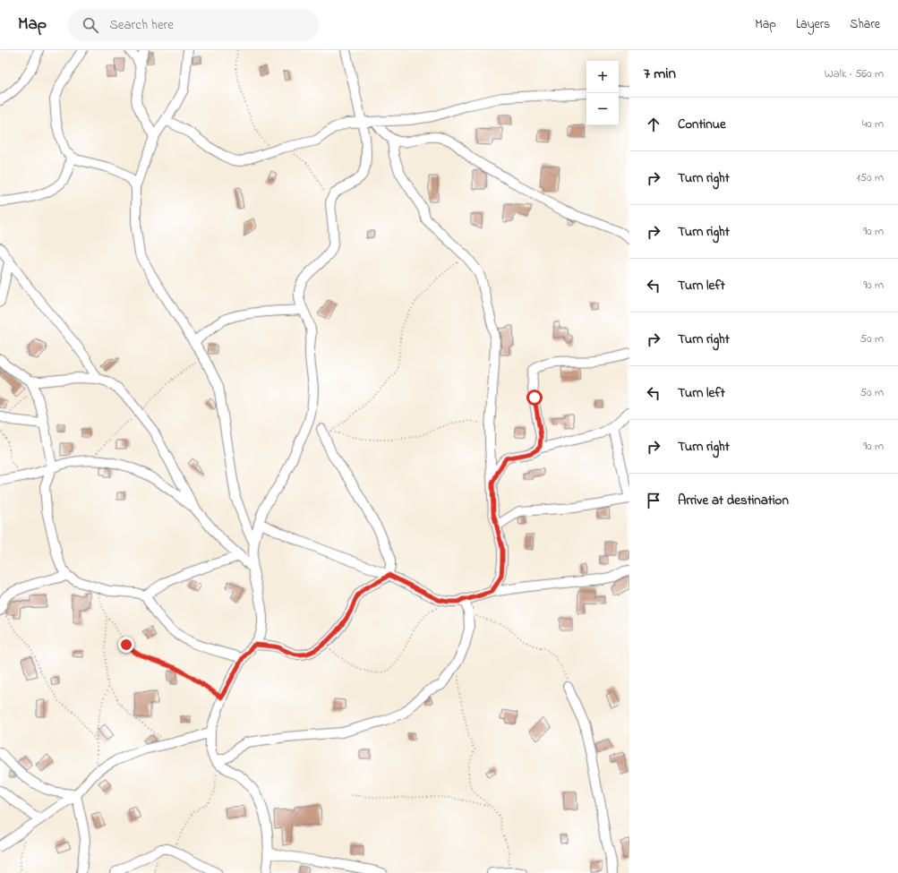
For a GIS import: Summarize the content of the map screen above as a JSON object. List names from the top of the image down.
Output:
{
  "page": {
    "header": "Map",
    "search": "Search here",
    "nav": ["Map", "Layers", "Share"],
    "heading": ["7 min", "Walk · 560 m"],
    "map_buttons": ["+", "−"],
    "list": [
      ["Continue", "40 m"],
      ["Turn right", "150 m"],
      ["Turn right", "90 m"],
      ["Turn left", "90 m"],
      ["Turn right", "50 m"],
      ["Turn left", "50 m"],
      ["Turn right", "90 m"],
      "Arrive at destination"
    ]
  }
}
